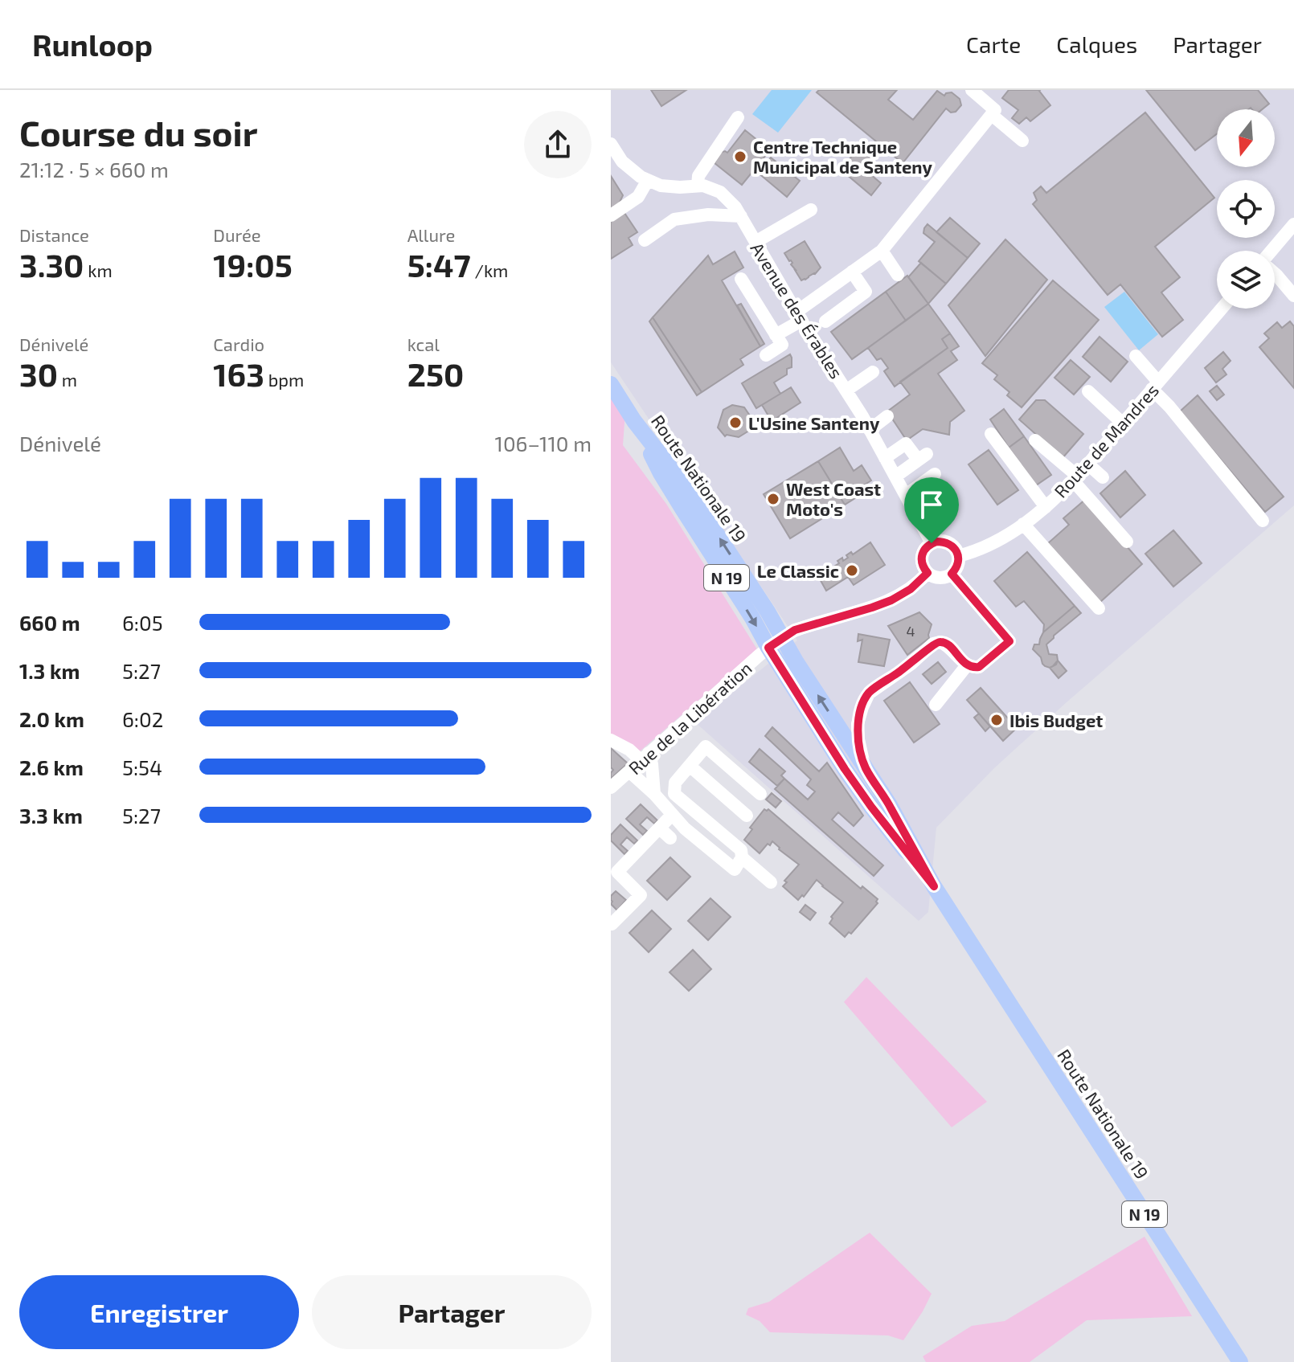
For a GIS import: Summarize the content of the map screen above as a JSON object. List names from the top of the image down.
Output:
{
  "streets": {
    "main road": ["Route Nationale 19", "N 19"],
    "street": ["Avenue des Érables", "Route de Mandres", "Rue de la Libération"]
  },
  "crossings": [
    ["Avenue des Érables", "Route de Mandres"],
    ["Route Nationale 19", "Rue de la Libération"]
  ],
  "places": [
    "Centre Technique Municipal de Santeny",
    "L'Usine Santeny",
    "West Coast Moto's",
    "Le Classic",
    "Ibis Budget"
  ],
  "house_numbers": ["4"],
  "north": "bottom",
  "page": {
    "header": "Runloop",
    "nav": ["Carte", "Calques", "Partager"],
    "heading": ["Course du soir", "21:12 · 5 × 660 m"],
    "stats": [
      ["Distance", "3.30 km"],
      ["Durée", "19:05"],
      ["Allure", "5:47 /km"],
      ["Dénivelé", "30 m"],
      ["Cardio", "163 bpm"],
      ["kcal", "250"]
    ],
    "chart": ["Dénivelé", "106–110 m"],
    "list": [
      {
        "name": "660 m",
        "note": "6:05"
      },
      {
        "name": "1.3 km",
        "note": "5:27"
      },
      {
        "name": "2.0 km",
        "note": "6:02"
      },
      {
        "name": "2.6 km",
        "note": "5:54"
      },
      {
        "name": "3.3 km",
        "note": "5:27"
      }
    ],
    "buttons": ["Enregistrer", "Partager"]
  }
}
